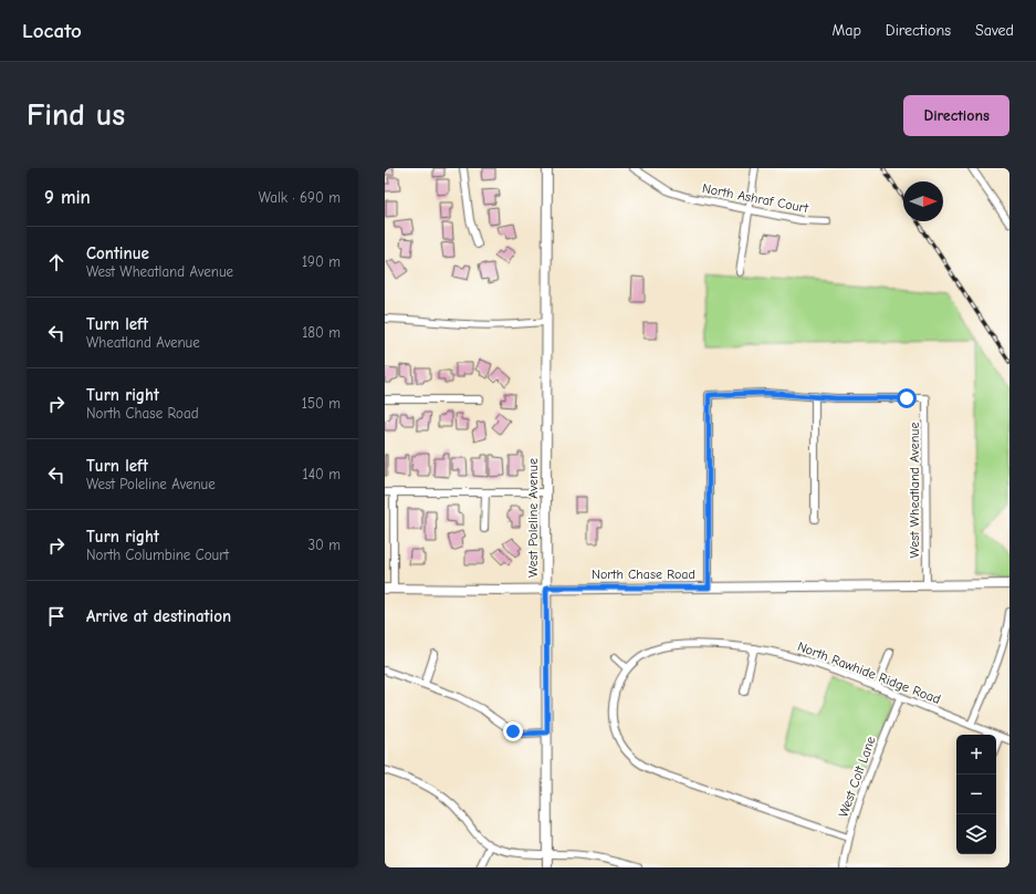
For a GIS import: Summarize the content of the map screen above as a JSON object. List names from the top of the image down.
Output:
{
  "streets": {
    "street": [
      "North Ashraf Court",
      "West Wheatland Avenue",
      "West Poleline Avenue",
      "North Chase Road",
      "North Rawhide Ridge Road",
      "West Colt Lane"
    ]
  },
  "crossings": [
    ["West Wheatland Avenue", "North Chase Road"],
    ["West Poleline Avenue", "North Chase Road"],
    ["North Rawhide Ridge Road", "West Colt Lane"]
  ],
  "north": "right",
  "page": {
    "header": "Locato",
    "nav": ["Map", "Directions", "Saved"],
    "buttons": "Directions",
    "title": "Find us",
    "heading": ["9 min", "Walk · 690 m"],
    "list": [
      ["Continue", "West Wheatland Avenue", "190 m"],
      ["Turn left", "Wheatland Avenue", "180 m"],
      ["Turn right", "North Chase Road", "150 m"],
      ["Turn left", "West Poleline Avenue", "140 m"],
      ["Turn right", "North Columbine Court", "30 m"],
      "Arrive at destination"
    ],
    "map_buttons": ["+", "−"]
  }
}
